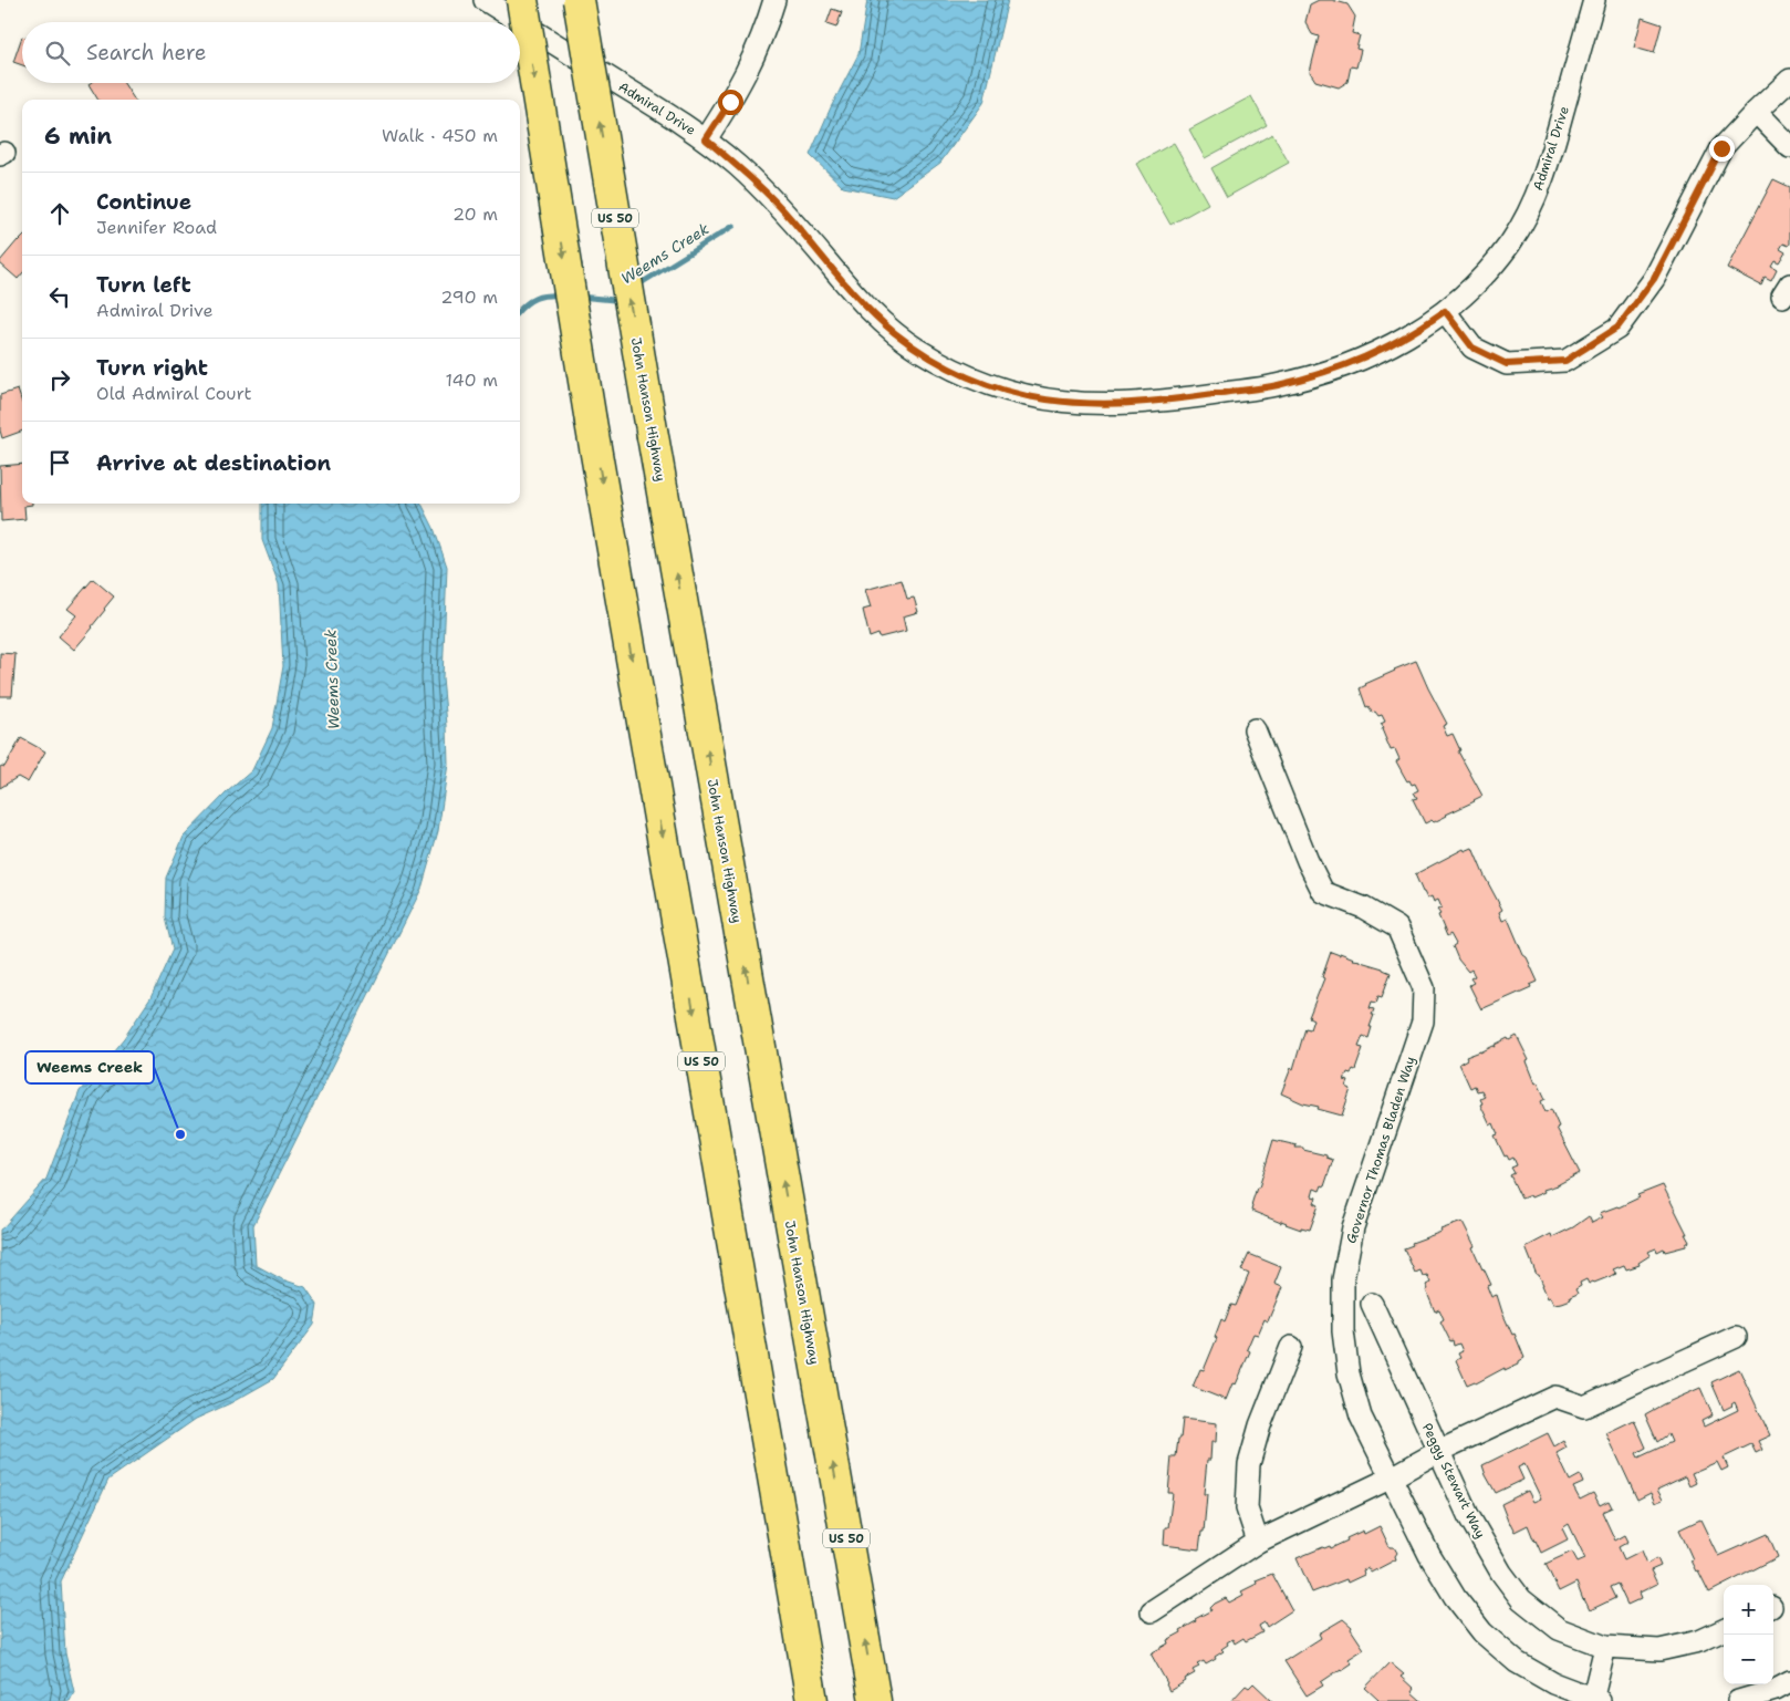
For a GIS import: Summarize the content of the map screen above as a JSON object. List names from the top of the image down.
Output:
{
  "streets": {
    "highway": ["US 50", "John Hanson Highway"],
    "street": ["Admiral Drive", "Governor Thomas Bladen Way", "Peggy Stewart Way"]
  },
  "water": ["Weems Creek"],
  "places": ["Weems Creek"],
  "page": {
    "search": "Search here",
    "heading": ["6 min", "Walk · 450 m"],
    "list": [
      ["Continue", "Jennifer Road", "20 m"],
      ["Turn left", "Admiral Drive", "290 m"],
      ["Turn right", "Old Admiral Court", "140 m"],
      "Arrive at destination"
    ],
    "map_buttons": ["+", "−"]
  }
}
